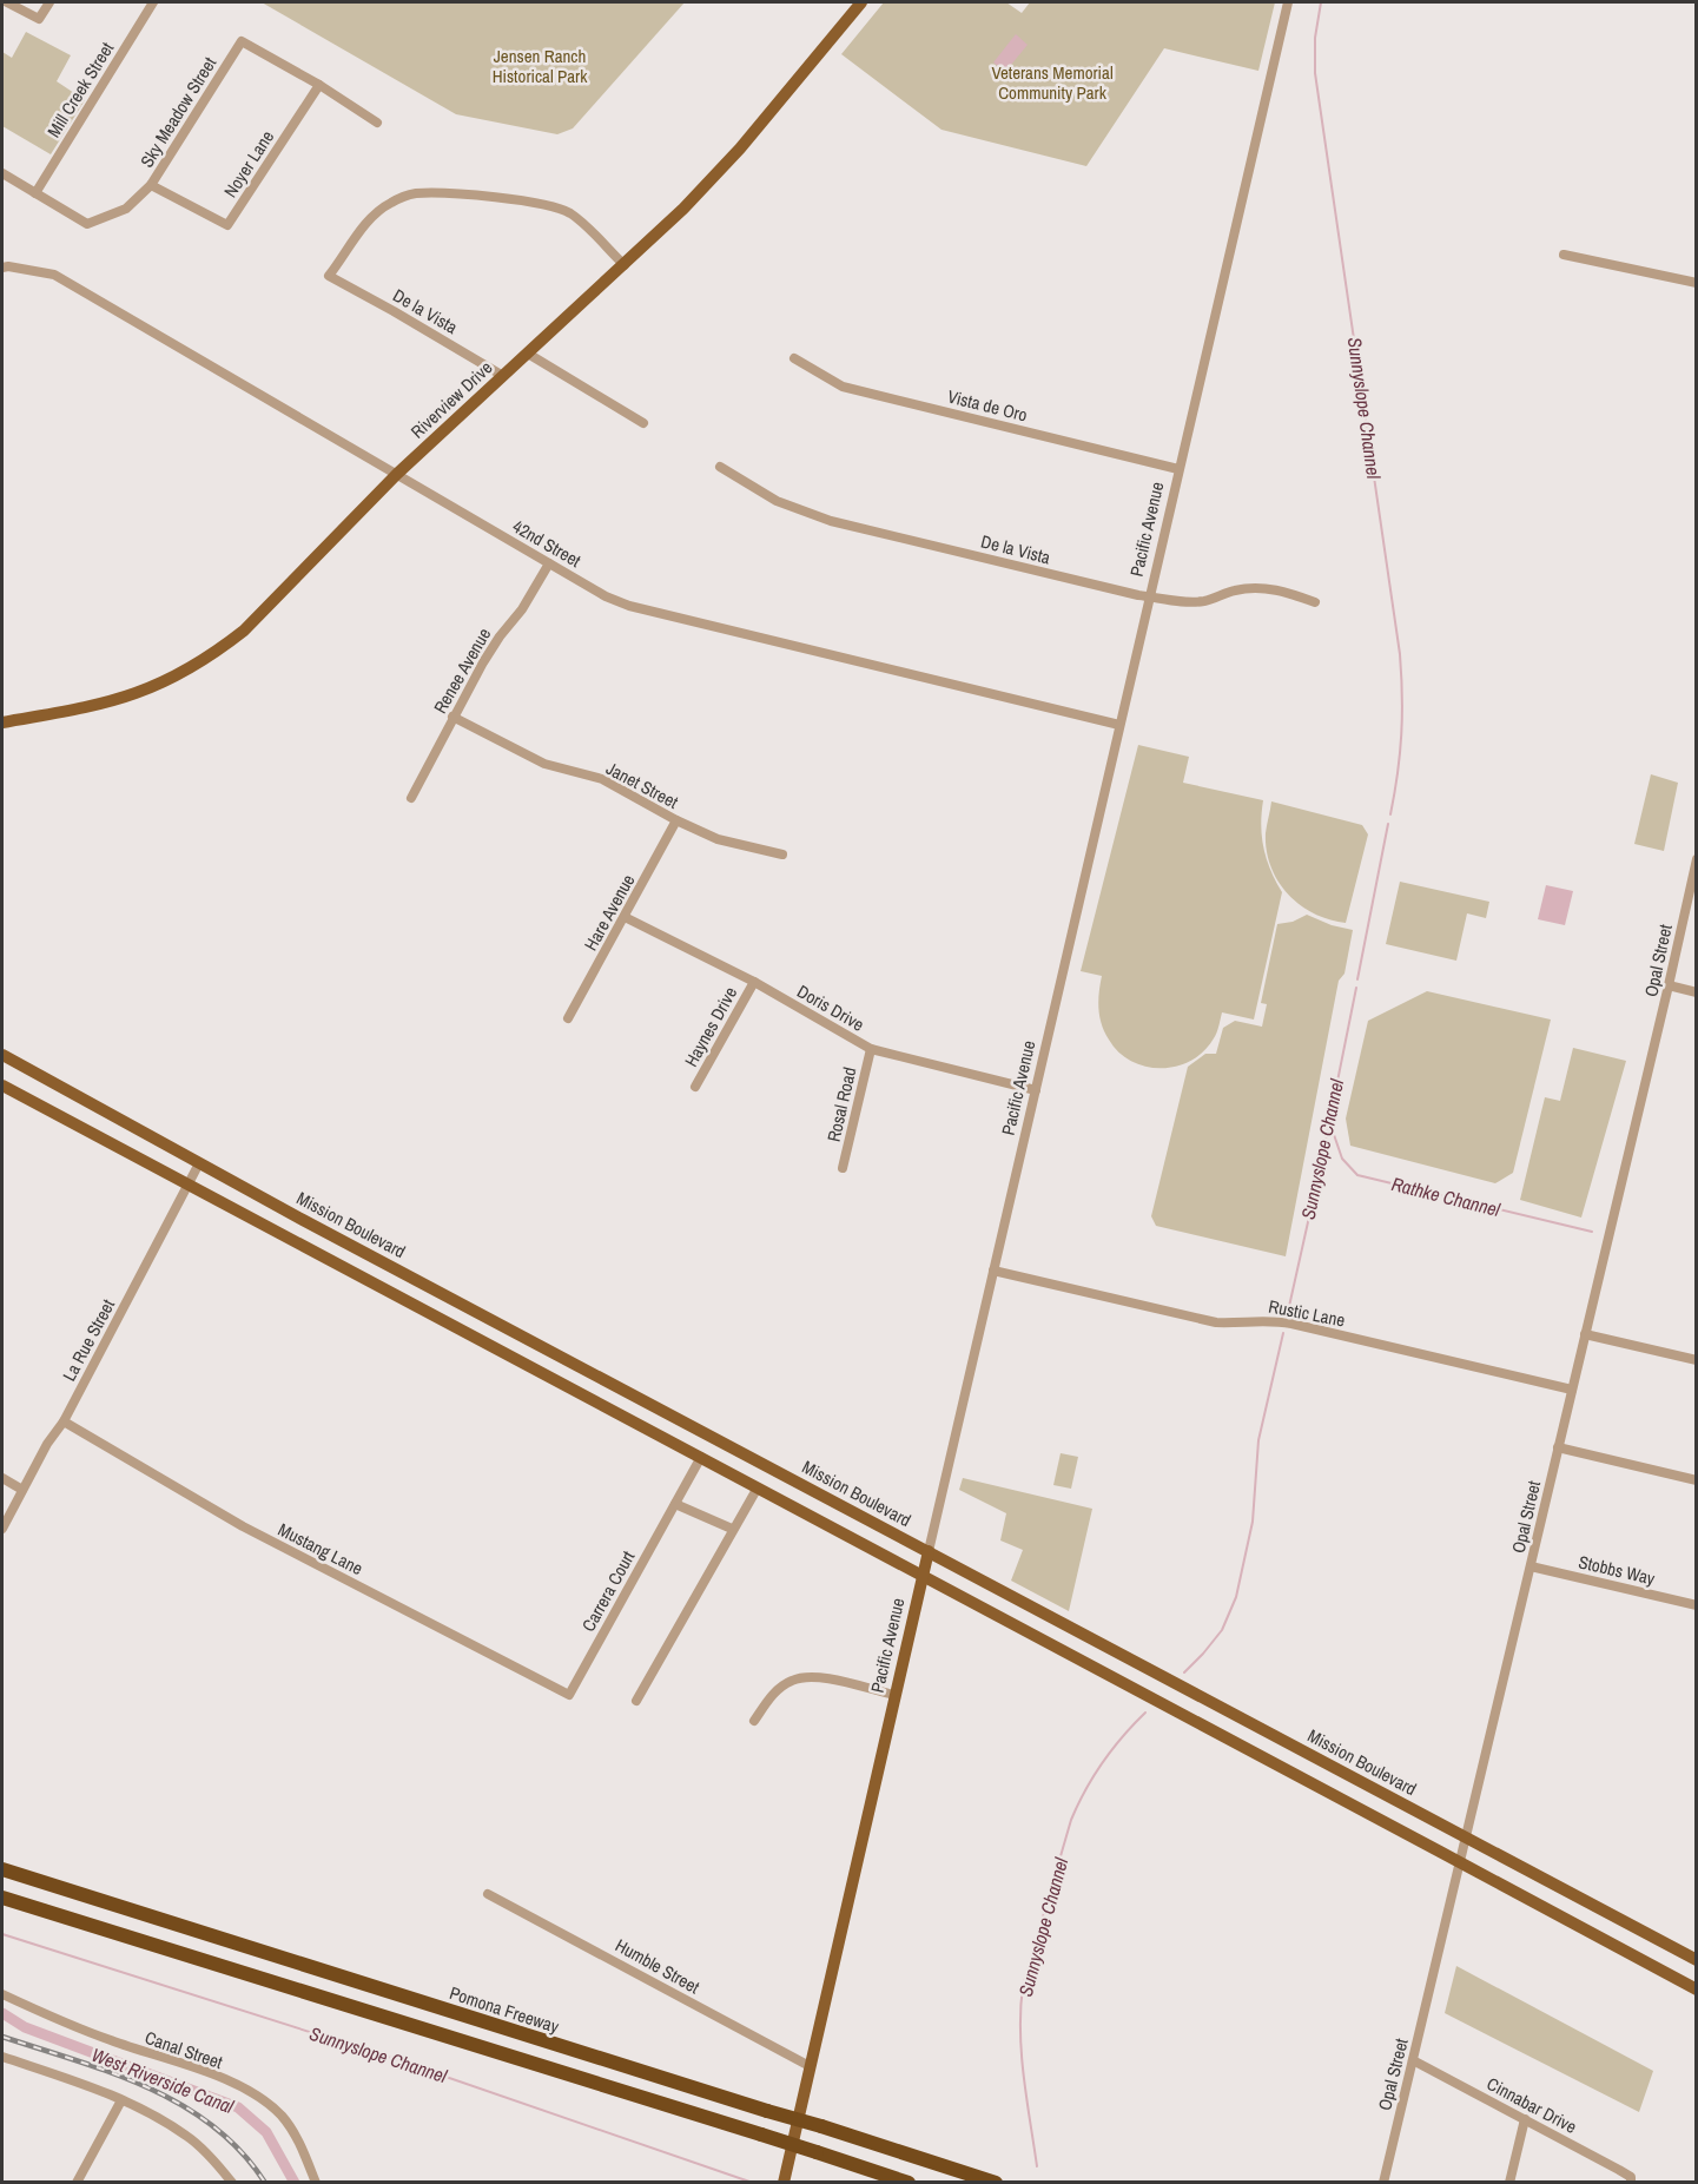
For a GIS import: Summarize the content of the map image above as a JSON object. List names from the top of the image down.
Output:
{
  "streets": {
    "highway": ["Pomona Freeway"],
    "main road": ["Riverview Drive", "Pacific Avenue", "Mission Boulevard"],
    "street": [
      "Mill Creek Street",
      "Sky Meadow Street",
      "Noyer Lane",
      "De la Vista",
      "Vista de Oro",
      "42nd Street",
      "Renee Avenue",
      "Janet Street",
      "Hare Avenue",
      "Opal Street",
      "Doris Drive",
      "Haynes Drive",
      "Rosal Road",
      "Rustic Lane",
      "La Rue Street",
      "Mustang Lane",
      "Stobbs Way",
      "Carrera Court",
      "Humble Street",
      "Canal Street",
      "Cinnabar Drive"
    ]
  },
  "crossings": [
    ["Mill Creek Street", "Sky Meadow Street"],
    ["Sky Meadow Street", "Noyer Lane"],
    ["De la Vista", "Riverview Drive"],
    ["De la Vista", "Pacific Avenue"],
    ["Riverview Drive", "42nd Street"],
    ["Vista de Oro", "Pacific Avenue"],
    ["Pacific Avenue", "42nd Street"],
    ["Pacific Avenue", "Doris Drive"],
    ["Pacific Avenue", "Mission Boulevard"],
    ["Pacific Avenue", "Rustic Lane"],
    ["Pacific Avenue", "Humble Street"],
    ["42nd Street", "Renee Avenue"],
    ["Renee Avenue", "Janet Street"],
    ["Janet Street", "Hare Avenue"],
    ["Hare Avenue", "Doris Drive"],
    ["Opal Street", "Mission Boulevard"],
    ["Opal Street", "Rustic Lane"],
    ["Opal Street", "Stobbs Way"],
    ["Opal Street", "Cinnabar Drive"],
    ["Doris Drive", "Haynes Drive"],
    ["Doris Drive", "Rosal Road"],
    ["Mission Boulevard", "La Rue Street"],
    ["La Rue Street", "Mustang Lane"],
    ["Mustang Lane", "Carrera Court"]
  ],
  "water": ["Sunnyslope Channel", "Rathke Channel", "West Riverside Canal"],
  "parks": ["Jensen Ranch Historical Park", "Veterans Memorial Community Park"]
}
